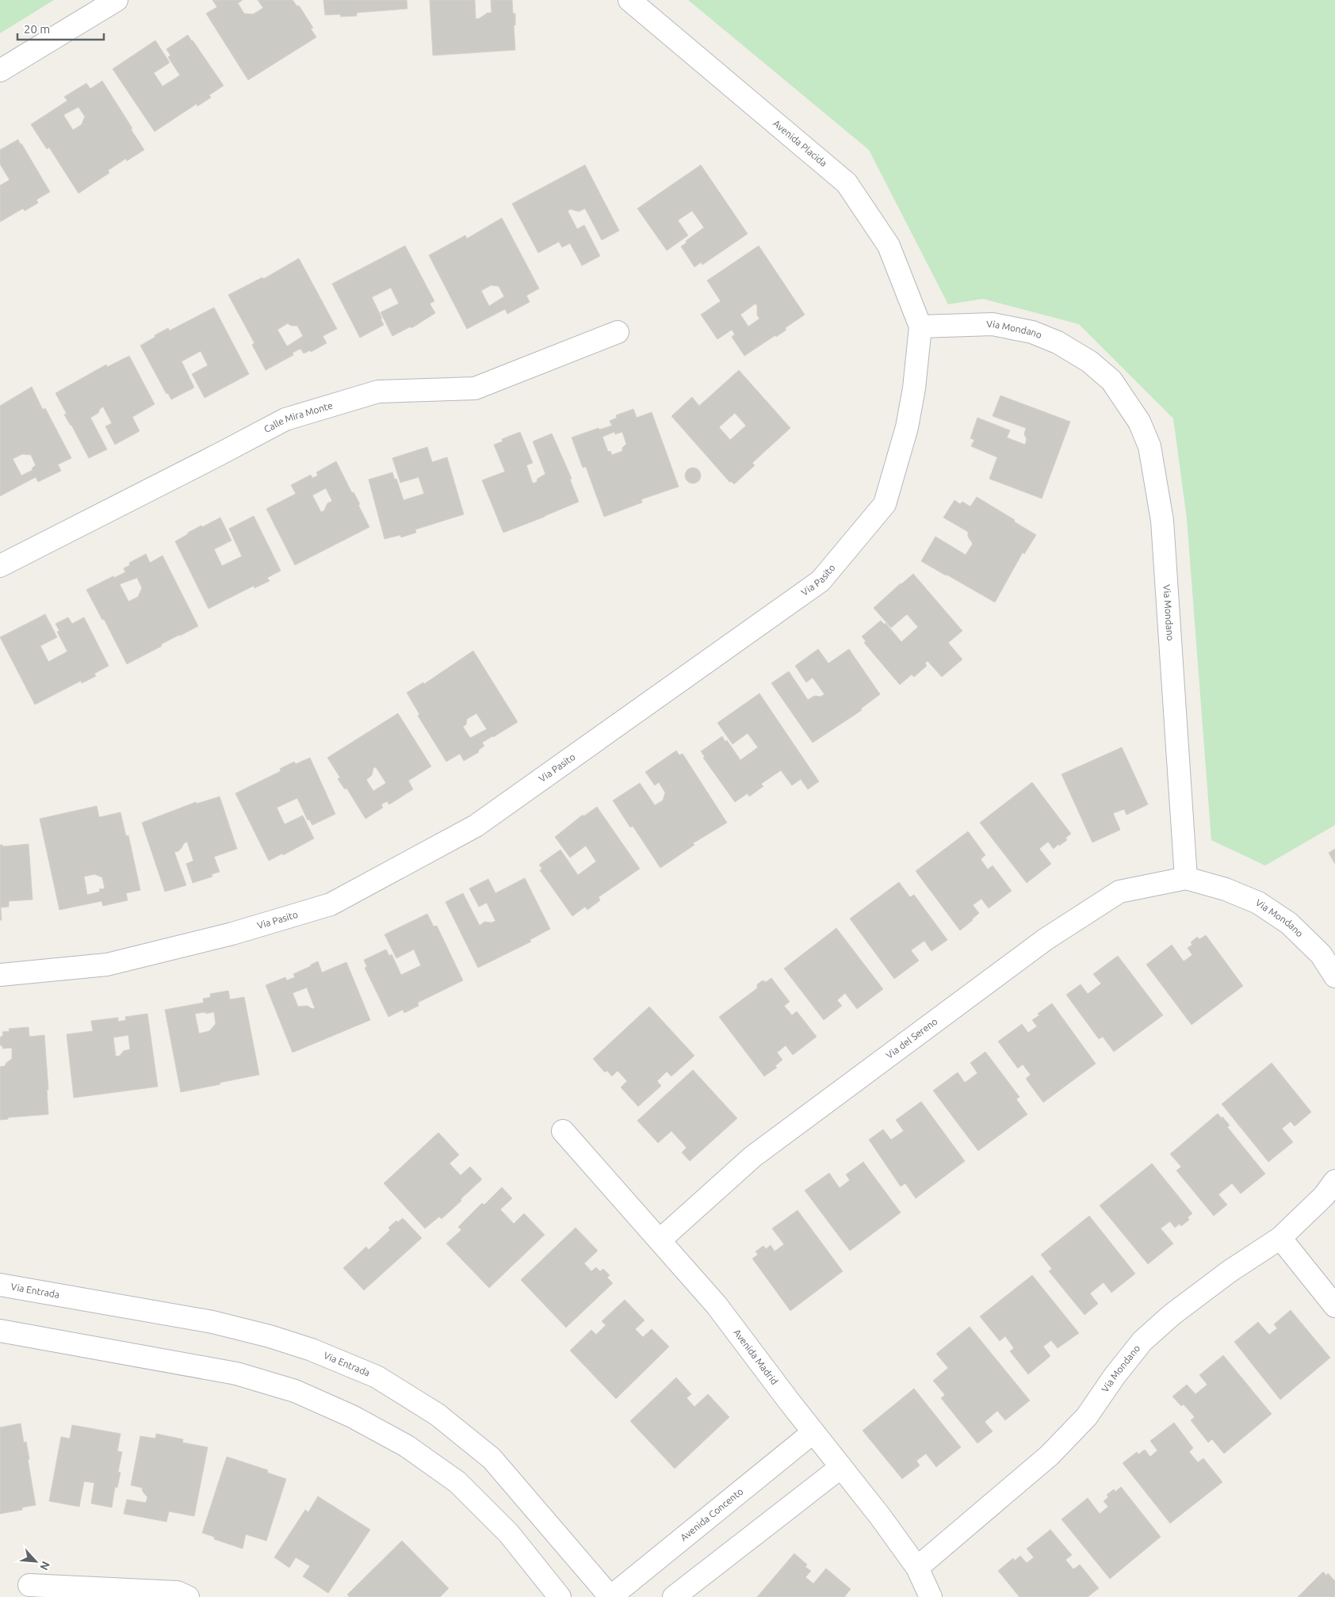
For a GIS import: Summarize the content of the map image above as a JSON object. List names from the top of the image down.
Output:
{
  "streets": {
    "street": [
      "Avenida Placida",
      "Via Mondano",
      "Calle Mira Monte",
      "Via Pasito",
      "Via del Sereno",
      "Via Entrada",
      "Avenida Madrid",
      "Avenida Concento"
    ]
  },
  "crossings": [
    ["Avenida Placida", "Via Mondano"],
    ["Avenida Placida", "Via Pasito"],
    ["Via Mondano", "Via Pasito"],
    ["Via Mondano", "Via del Sereno"],
    ["Via Mondano", "Avenida Madrid"],
    ["Via del Sereno", "Avenida Madrid"],
    ["Via Entrada", "Avenida Concento"],
    ["Avenida Madrid", "Avenida Concento"]
  ],
  "scale_bar": "20 m",
  "north": "bottom right"
}
